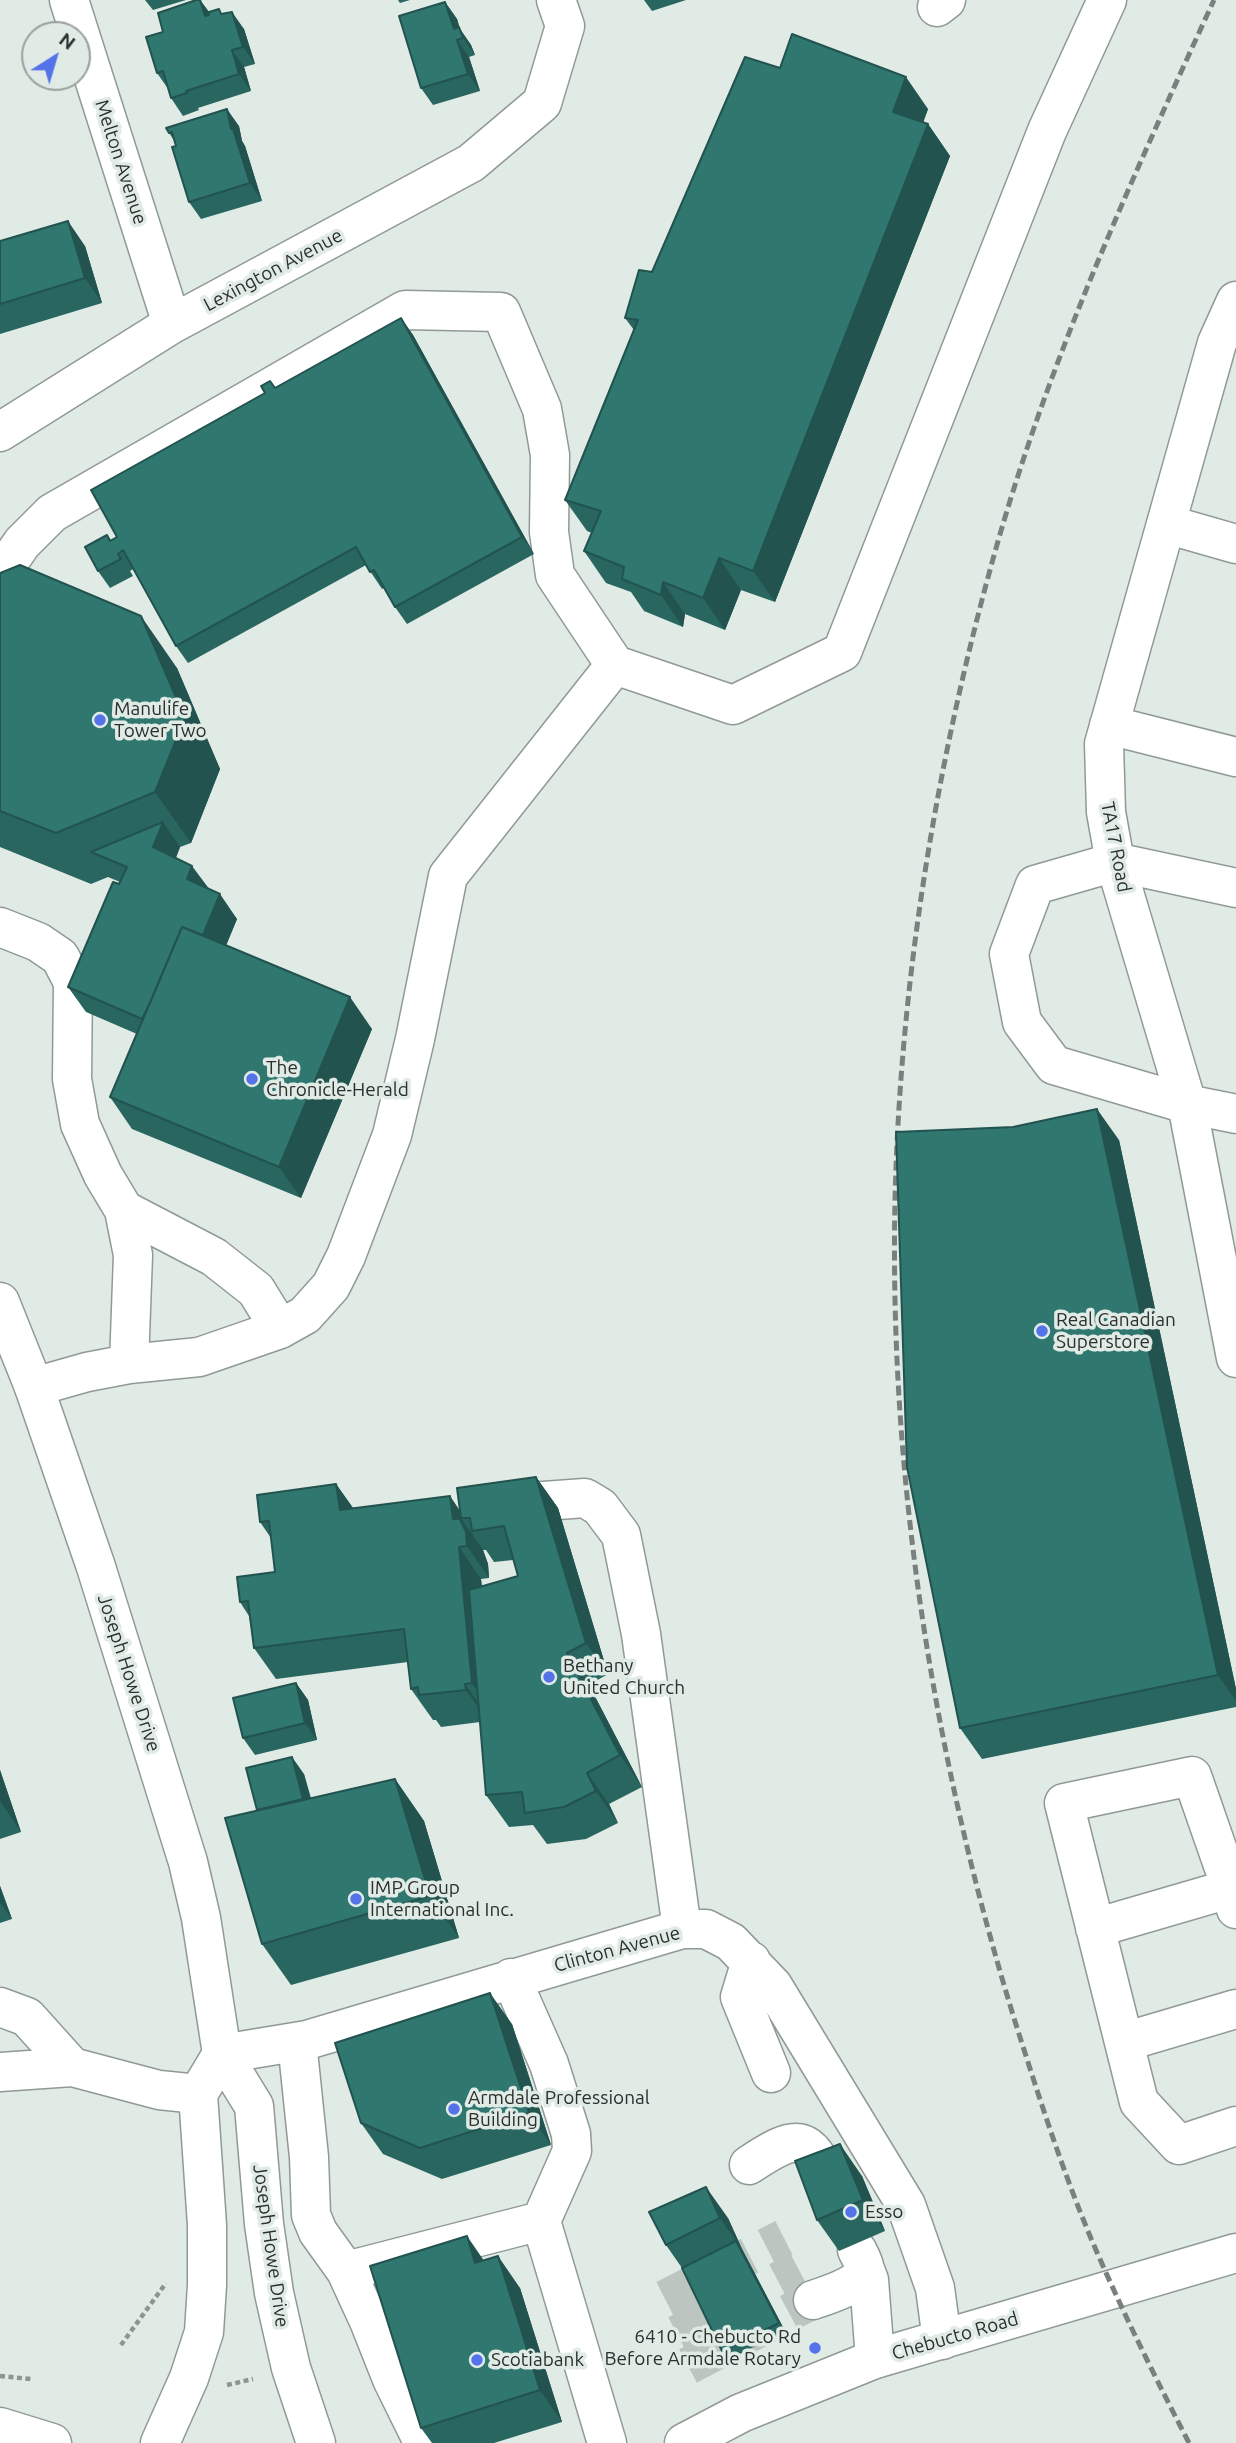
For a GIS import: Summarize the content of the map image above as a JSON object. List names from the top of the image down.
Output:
{
  "streets": {
    "main road": [
      "Melton Avenue",
      "Lexington Avenue",
      "TA17 Road",
      "Joseph Howe Drive",
      "Clinton Avenue",
      "Chebucto Road"
    ]
  },
  "crossings": [
    ["Melton Avenue", "Lexington Avenue"],
    ["Joseph Howe Drive", "Clinton Avenue"],
    ["Clinton Avenue", "Chebucto Road"]
  ],
  "places": [
    "Manulife Tower Two",
    "The Chronicle-Herald",
    "Real Canadian Superstore",
    "Bethany United Church",
    "IMP Group International Inc.",
    "Armdale Professional Building",
    "Esso",
    "6410 - Chebucto Rd Before Armdale Rotary",
    "Scotiabank"
  ],
  "north": "top right"
}
